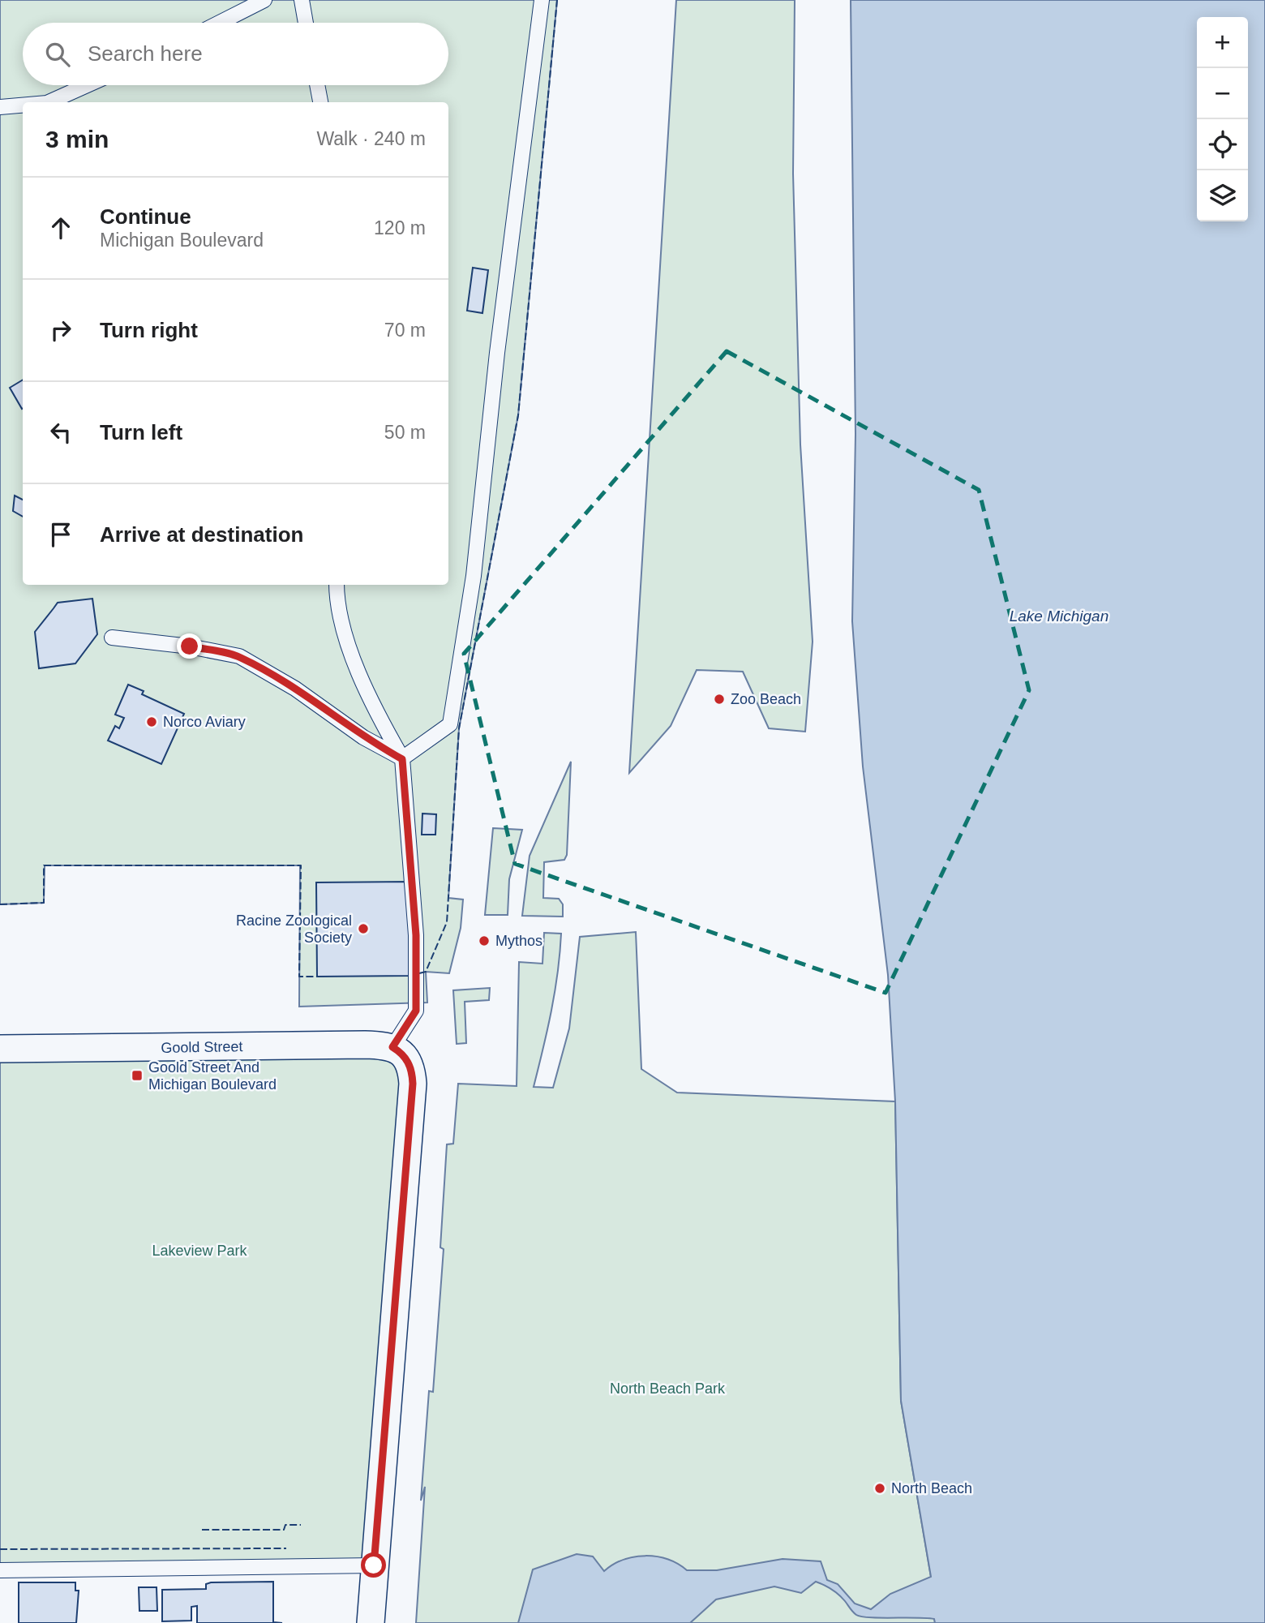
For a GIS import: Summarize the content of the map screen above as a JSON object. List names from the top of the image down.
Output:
{
  "streets": {
    "street": ["Goold Street"]
  },
  "water": ["Lake Michigan"],
  "parks": ["Lakeview Park", "North Beach Park"],
  "places": {
    "other": [
      "Zoo Beach",
      "Norco Aviary",
      "Racine Zoological Society",
      "Mythos",
      "North Beach"
    ],
    "transit": ["Goold Street And Michigan Boulevard"]
  },
  "page": {
    "map_buttons": ["+", "−"],
    "search": "Search here",
    "heading": ["3 min", "Walk · 240 m"],
    "list": [
      ["Continue", "Michigan Boulevard", "120 m"],
      ["Turn right", "70 m"],
      ["Turn left", "50 m"],
      "Arrive at destination"
    ]
  }
}
